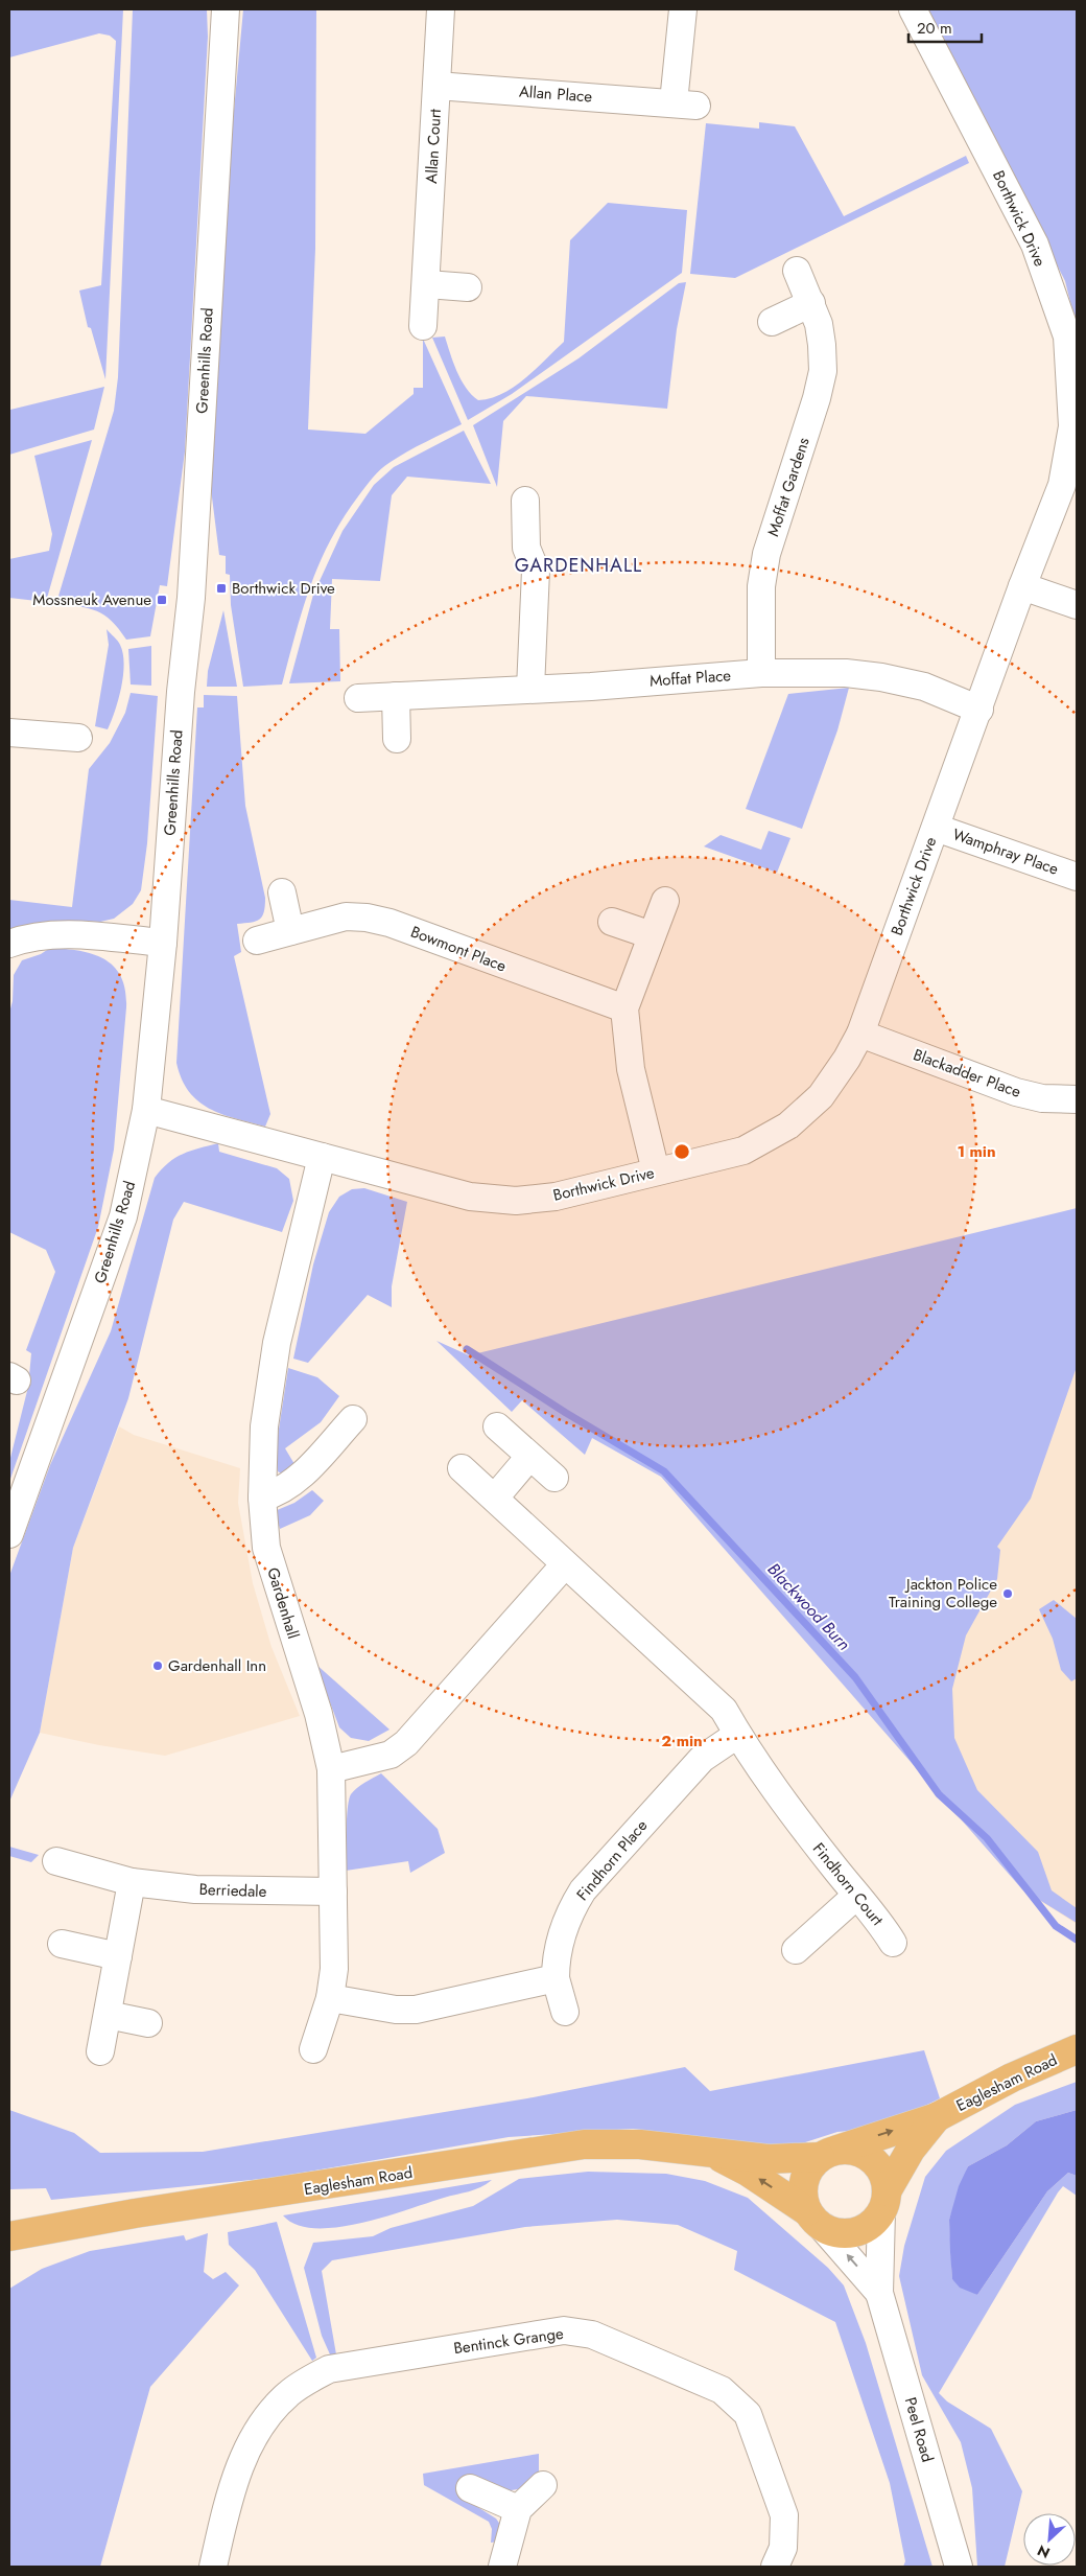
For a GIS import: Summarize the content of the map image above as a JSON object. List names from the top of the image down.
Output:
{
  "streets": {
    "main road": ["Eaglesham Road"],
    "street": [
      "Allan Place",
      "Allan Court",
      "Borthwick Drive",
      "Greenhills Road",
      "Moffat Gardens",
      "Moffat Place",
      "Wamphray Place",
      "Bowmont Place",
      "Blackadder Place",
      "Gardenhall",
      "Findhorn Place",
      "Findhorn Court",
      "Berriedale",
      "Bentinck Grange",
      "Peel Road"
    ]
  },
  "crossings": [
    ["Allan Place", "Allan Court"],
    ["Borthwick Drive", "Greenhills Road"],
    ["Borthwick Drive", "Moffat Place"],
    ["Borthwick Drive", "Wamphray Place"],
    ["Borthwick Drive", "Blackadder Place"],
    ["Borthwick Drive", "Gardenhall"],
    ["Moffat Gardens", "Moffat Place"],
    ["Gardenhall", "Berriedale"],
    ["Findhorn Place", "Findhorn Court"]
  ],
  "districts": ["GARDENHALL"],
  "water": ["Blackwood Burn"],
  "places": {
    "transit": ["Borthwick Drive", "Mossneuk Avenue"],
    "other": ["Jackton Police Training College", "Gardenhall Inn"]
  },
  "scale_bar": "20 m",
  "north": "bottom left",
  "rings": ["1 min", "2 min"]
}
